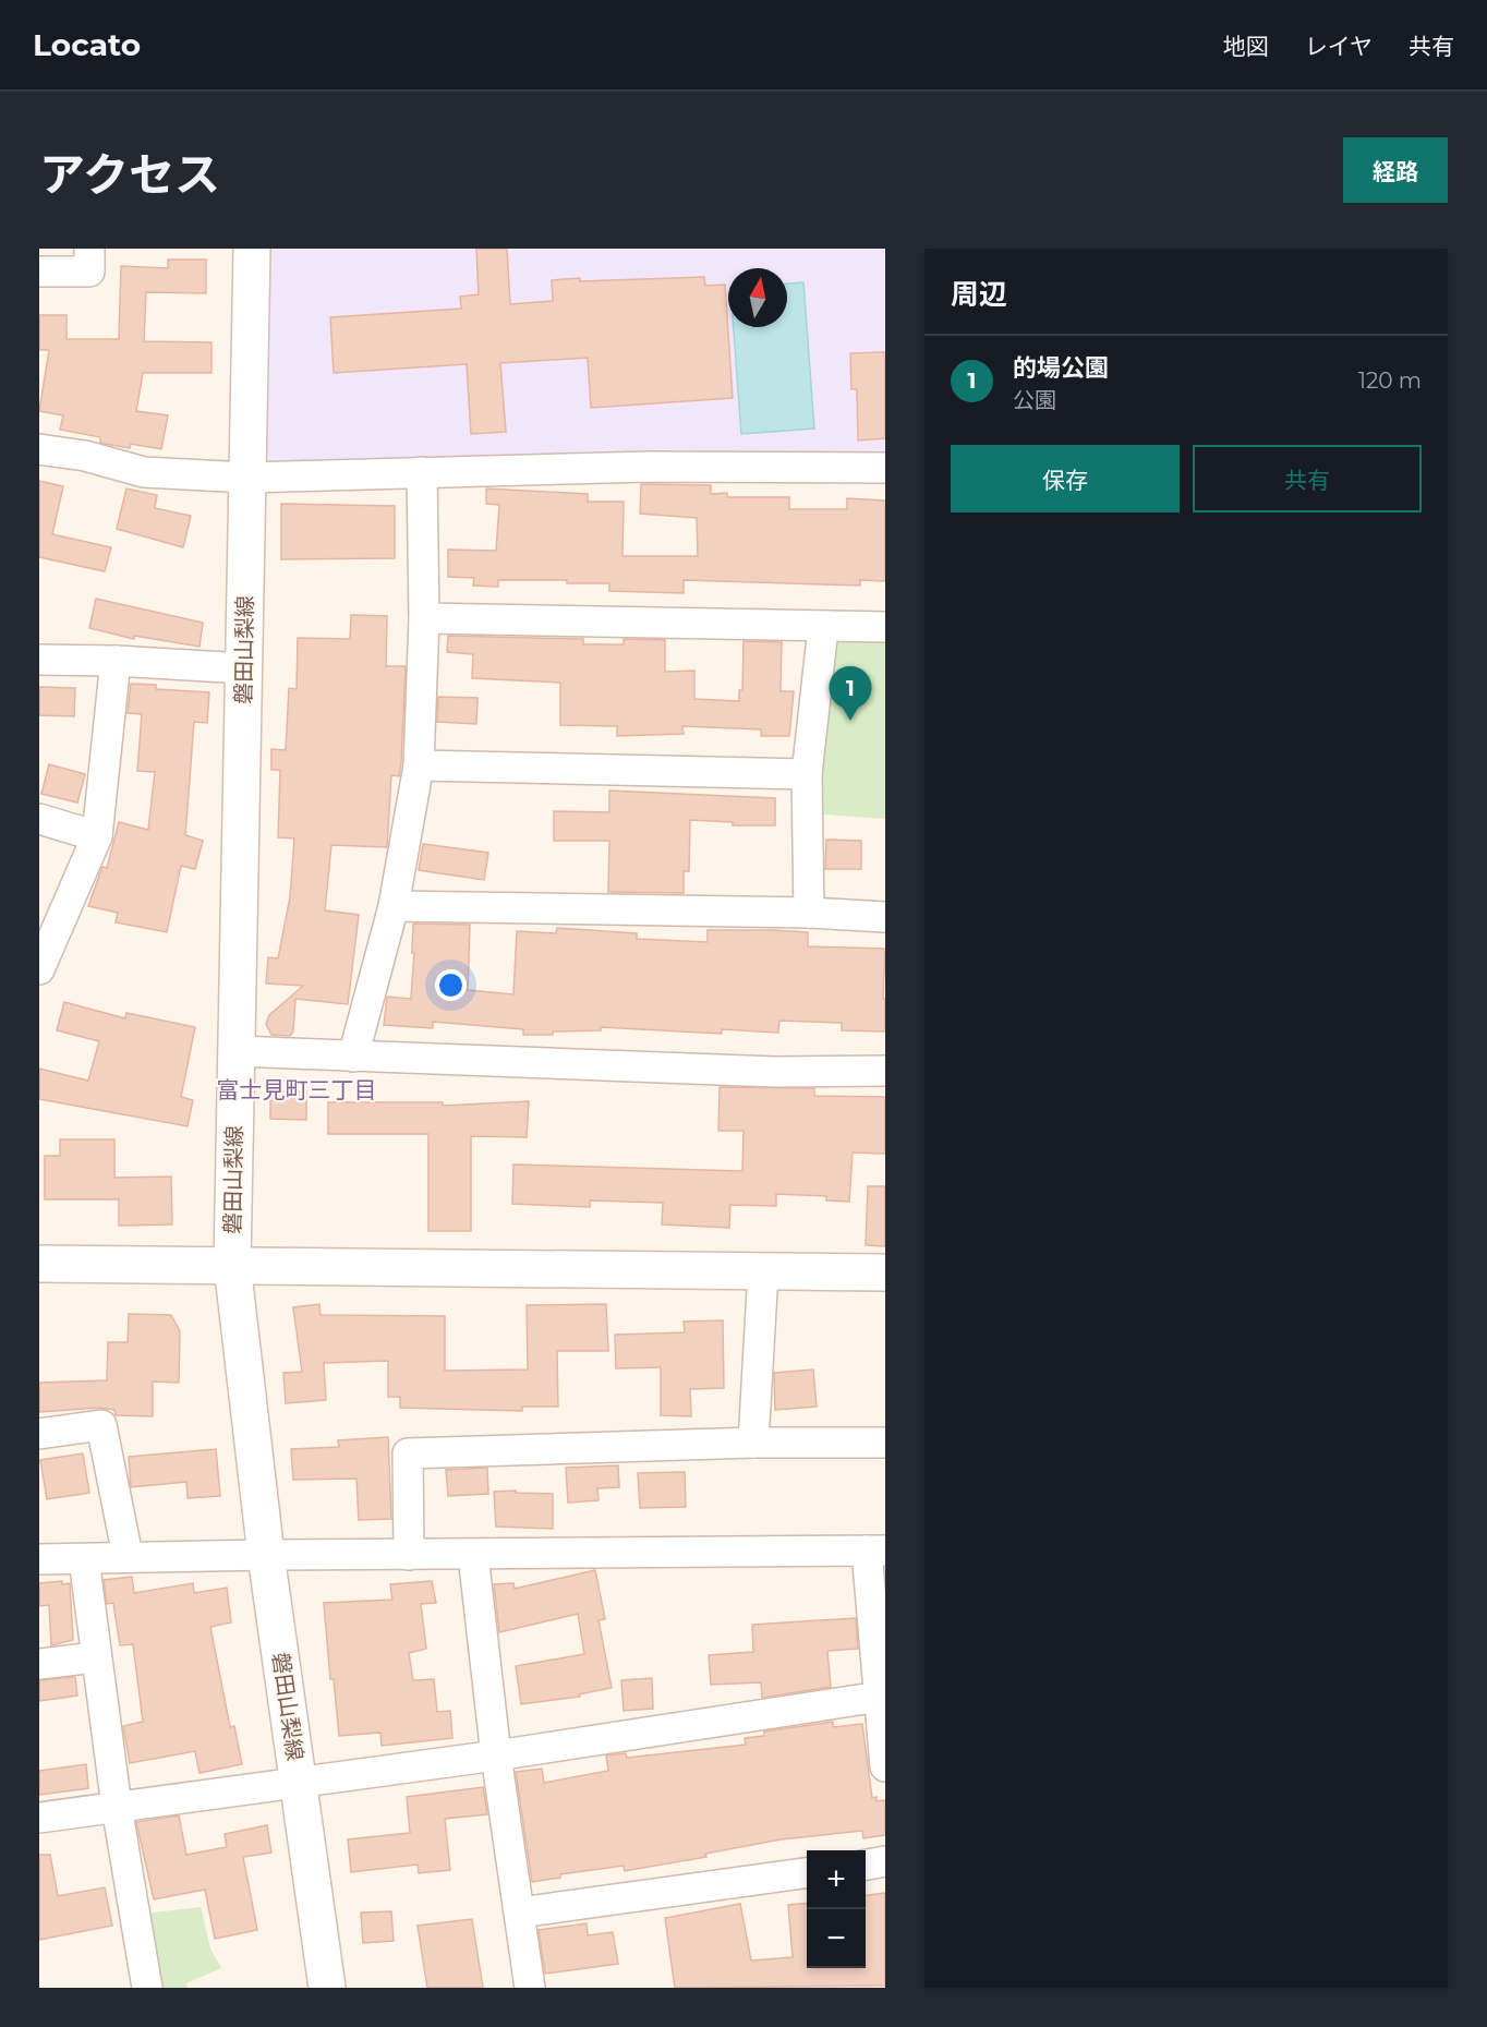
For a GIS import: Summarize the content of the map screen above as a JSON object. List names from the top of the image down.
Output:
{
  "streets": {
    "main road": ["磐田山梨線"]
  },
  "districts": ["富士見町三丁目"],
  "north": "top",
  "page": {
    "header": "Locato",
    "nav": ["地図", "レイヤ", "共有"],
    "title": "アクセス",
    "buttons": [
      "経路",
      ["保存", "共有"]
    ],
    "heading": "周辺",
    "list": [
      {
        "mark": "1",
        "name": "的場公園",
        "note": "公園",
        "value": "120 m"
      }
    ],
    "pins": "1",
    "map_buttons": ["+", "−"]
  }
}
